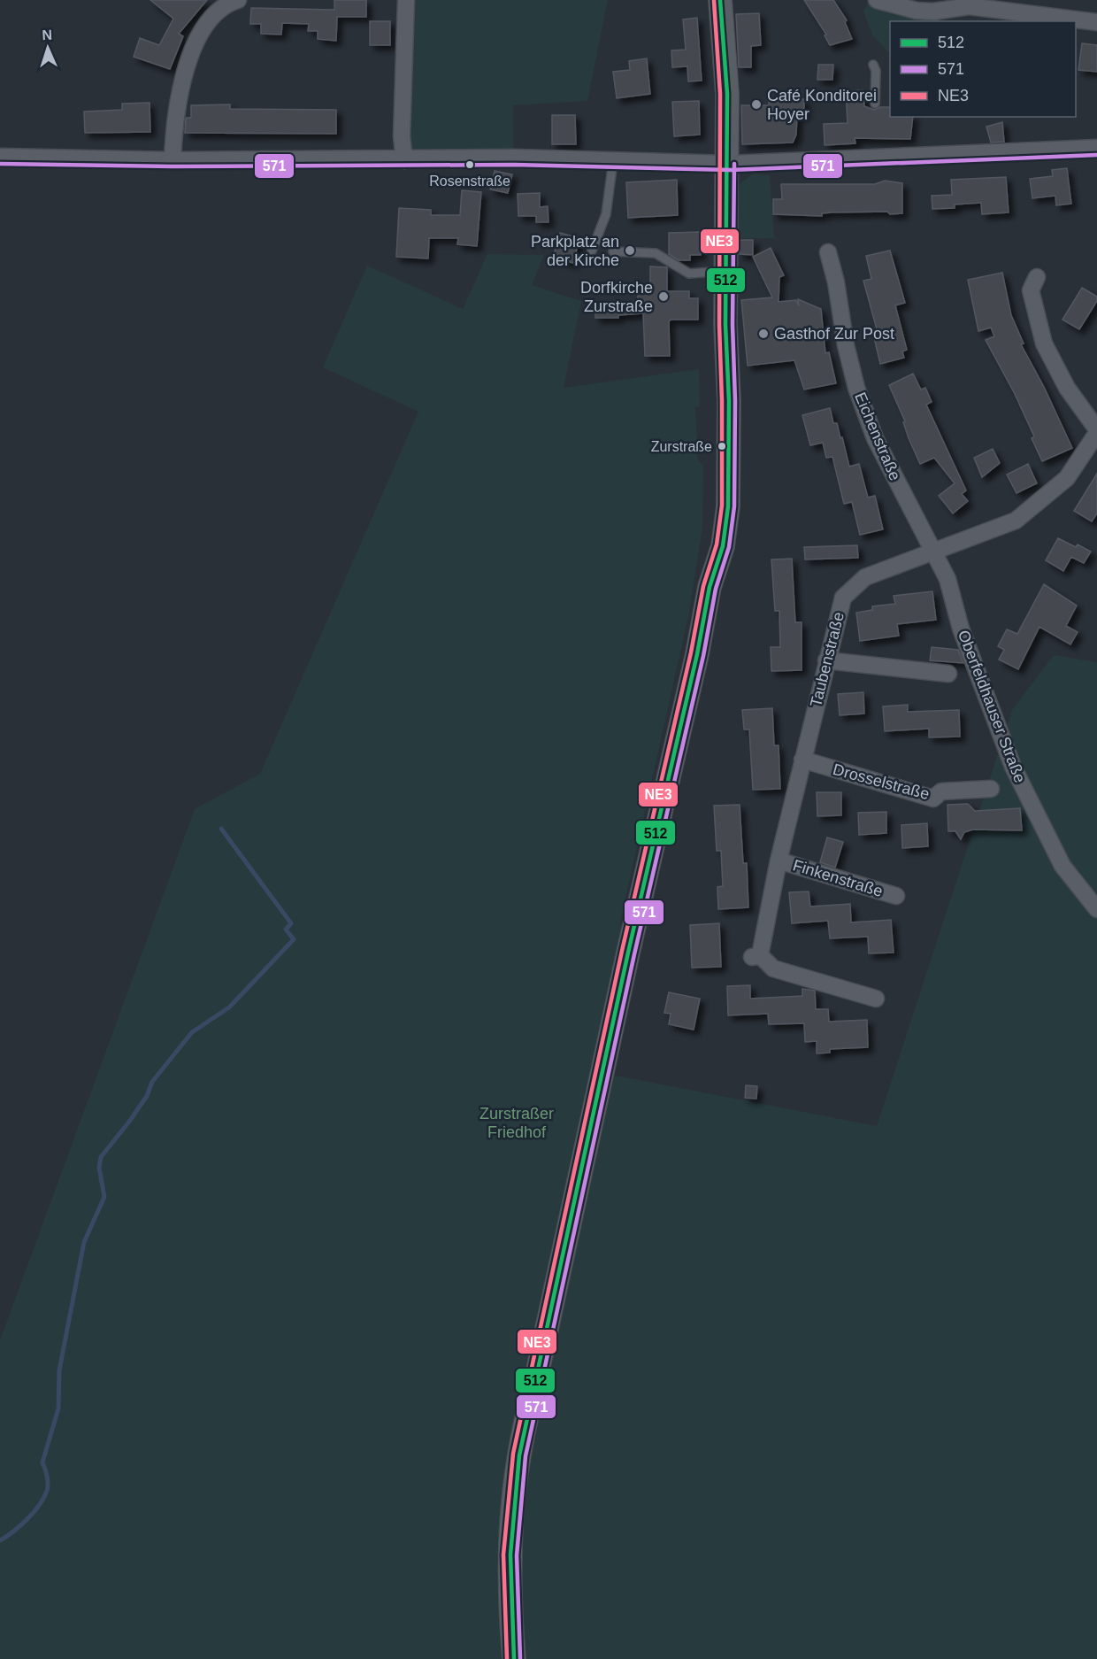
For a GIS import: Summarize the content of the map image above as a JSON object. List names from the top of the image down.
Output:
{
  "streets": {
    "street": [
      "Eichenstraße",
      "Taubenstraße",
      "Oberfeldhauser Straße",
      "Drosselstraße",
      "Finkenstraße"
    ]
  },
  "crossings": [
    ["Eichenstraße", "Taubenstraße"],
    ["Eichenstraße", "Oberfeldhauser Straße"],
    ["Taubenstraße", "Oberfeldhauser Straße"],
    ["Taubenstraße", "Drosselstraße"],
    ["Taubenstraße", "Finkenstraße"]
  ],
  "parks": ["Zurstraßer Friedhof"],
  "places": [
    "Café Konditorei Hoyer",
    "Rosenstraße",
    "Parkplatz an der Kirche",
    "Dorfkirche Zurstraße",
    "Gasthof Zur Post",
    "Zurstraße"
  ],
  "lines": ["transit line 512", "transit line NE3", "transit line 571"],
  "legend": ["512", "571", "NE3"],
  "north": "top"
}
